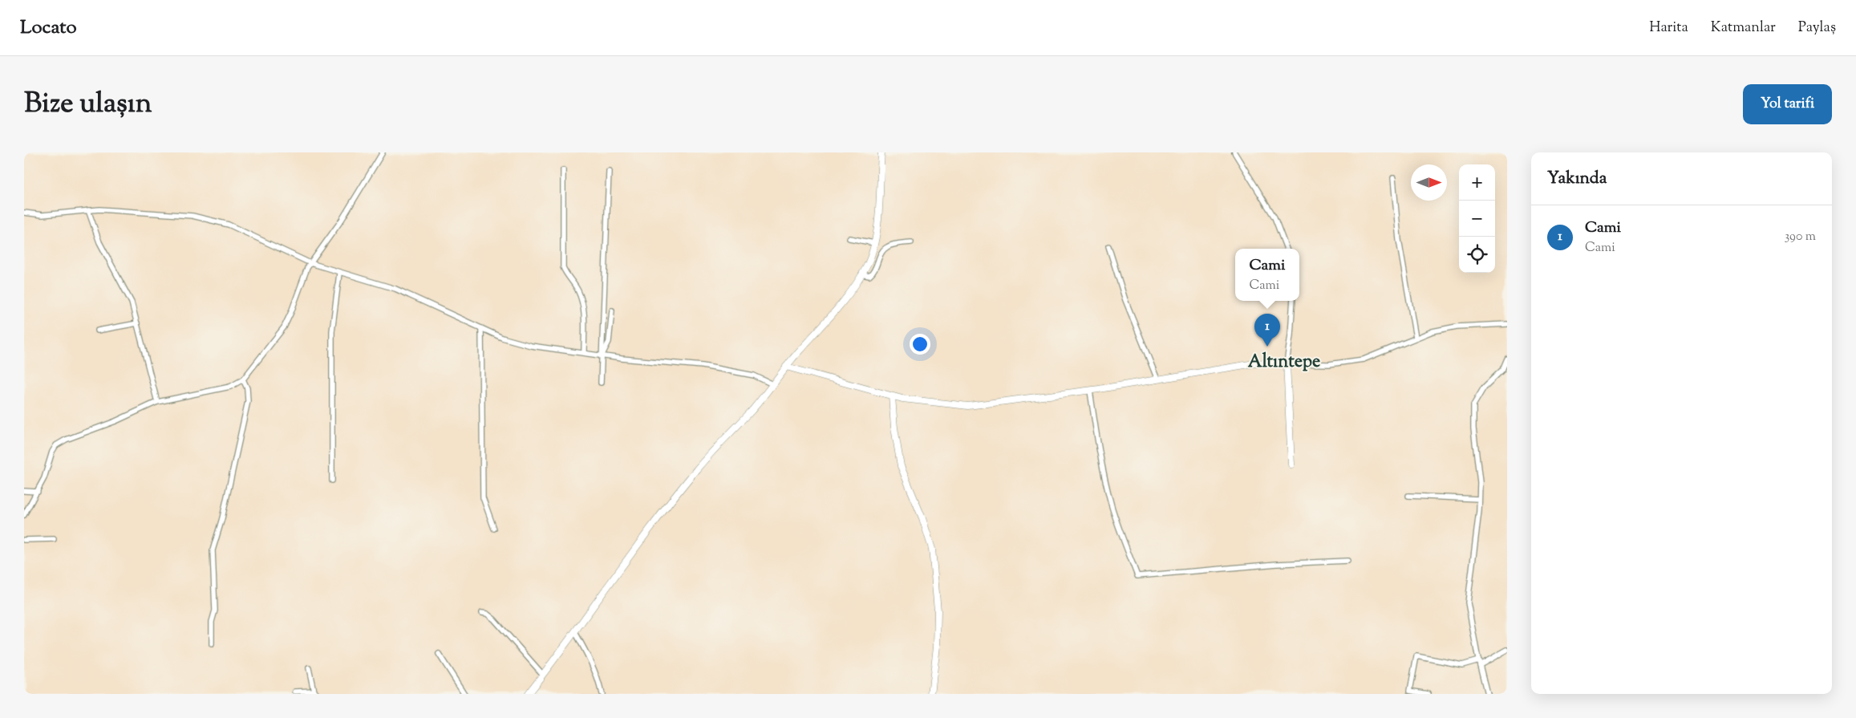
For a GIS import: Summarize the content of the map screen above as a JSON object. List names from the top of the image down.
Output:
{
  "districts": ["Altıntepe"],
  "north": "right",
  "page": {
    "header": "Locato",
    "nav": ["Harita", "Katmanlar", "Paylaş"],
    "title": "Bize ulaşın",
    "buttons": "Yol tarifi",
    "heading": "Yakında",
    "map_buttons": ["+", "−"],
    "list": [
      {
        "mark": "1",
        "name": "Cami",
        "note": "Cami",
        "value": "390 m"
      }
    ],
    "popup": ["Cami", "Cami"],
    "pins": "1"
  }
}
